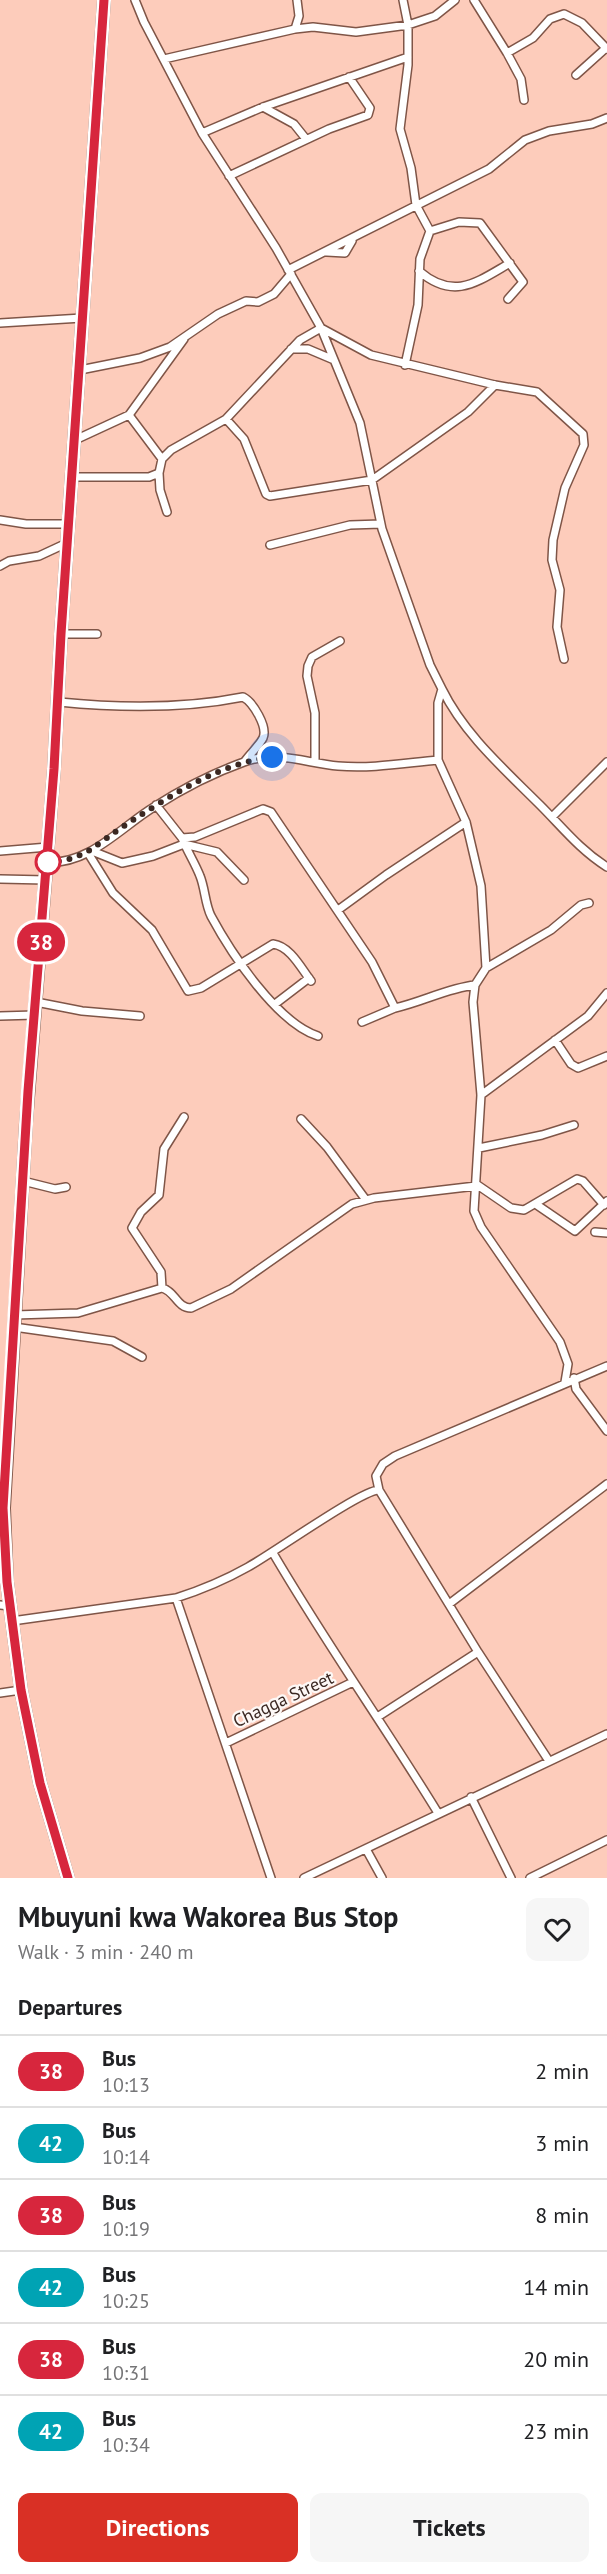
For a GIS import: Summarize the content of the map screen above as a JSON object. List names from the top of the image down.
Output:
{
  "streets": {
    "street": ["Chagga Street"]
  },
  "lines": ["bus line 38"],
  "page": {
    "on_map": "38",
    "heading": [
      ["Mbuyuni kwa Wakorea Bus Stop", "Walk · 3 min · 240 m"],
      "Departures"
    ],
    "list": [
      {
        "mark": "38",
        "name": "Bus",
        "note": "10:13",
        "value": "2 min"
      },
      {
        "mark": "42",
        "name": "Bus",
        "note": "10:14",
        "value": "3 min"
      },
      {
        "mark": "38",
        "name": "Bus",
        "note": "10:19",
        "value": "8 min"
      },
      {
        "mark": "42",
        "name": "Bus",
        "note": "10:25",
        "value": "14 min"
      },
      {
        "mark": "38",
        "name": "Bus",
        "note": "10:31",
        "value": "20 min"
      },
      {
        "mark": "42",
        "name": "Bus",
        "note": "10:34",
        "value": "23 min"
      }
    ],
    "buttons": ["Directions", "Tickets"]
  }
}
